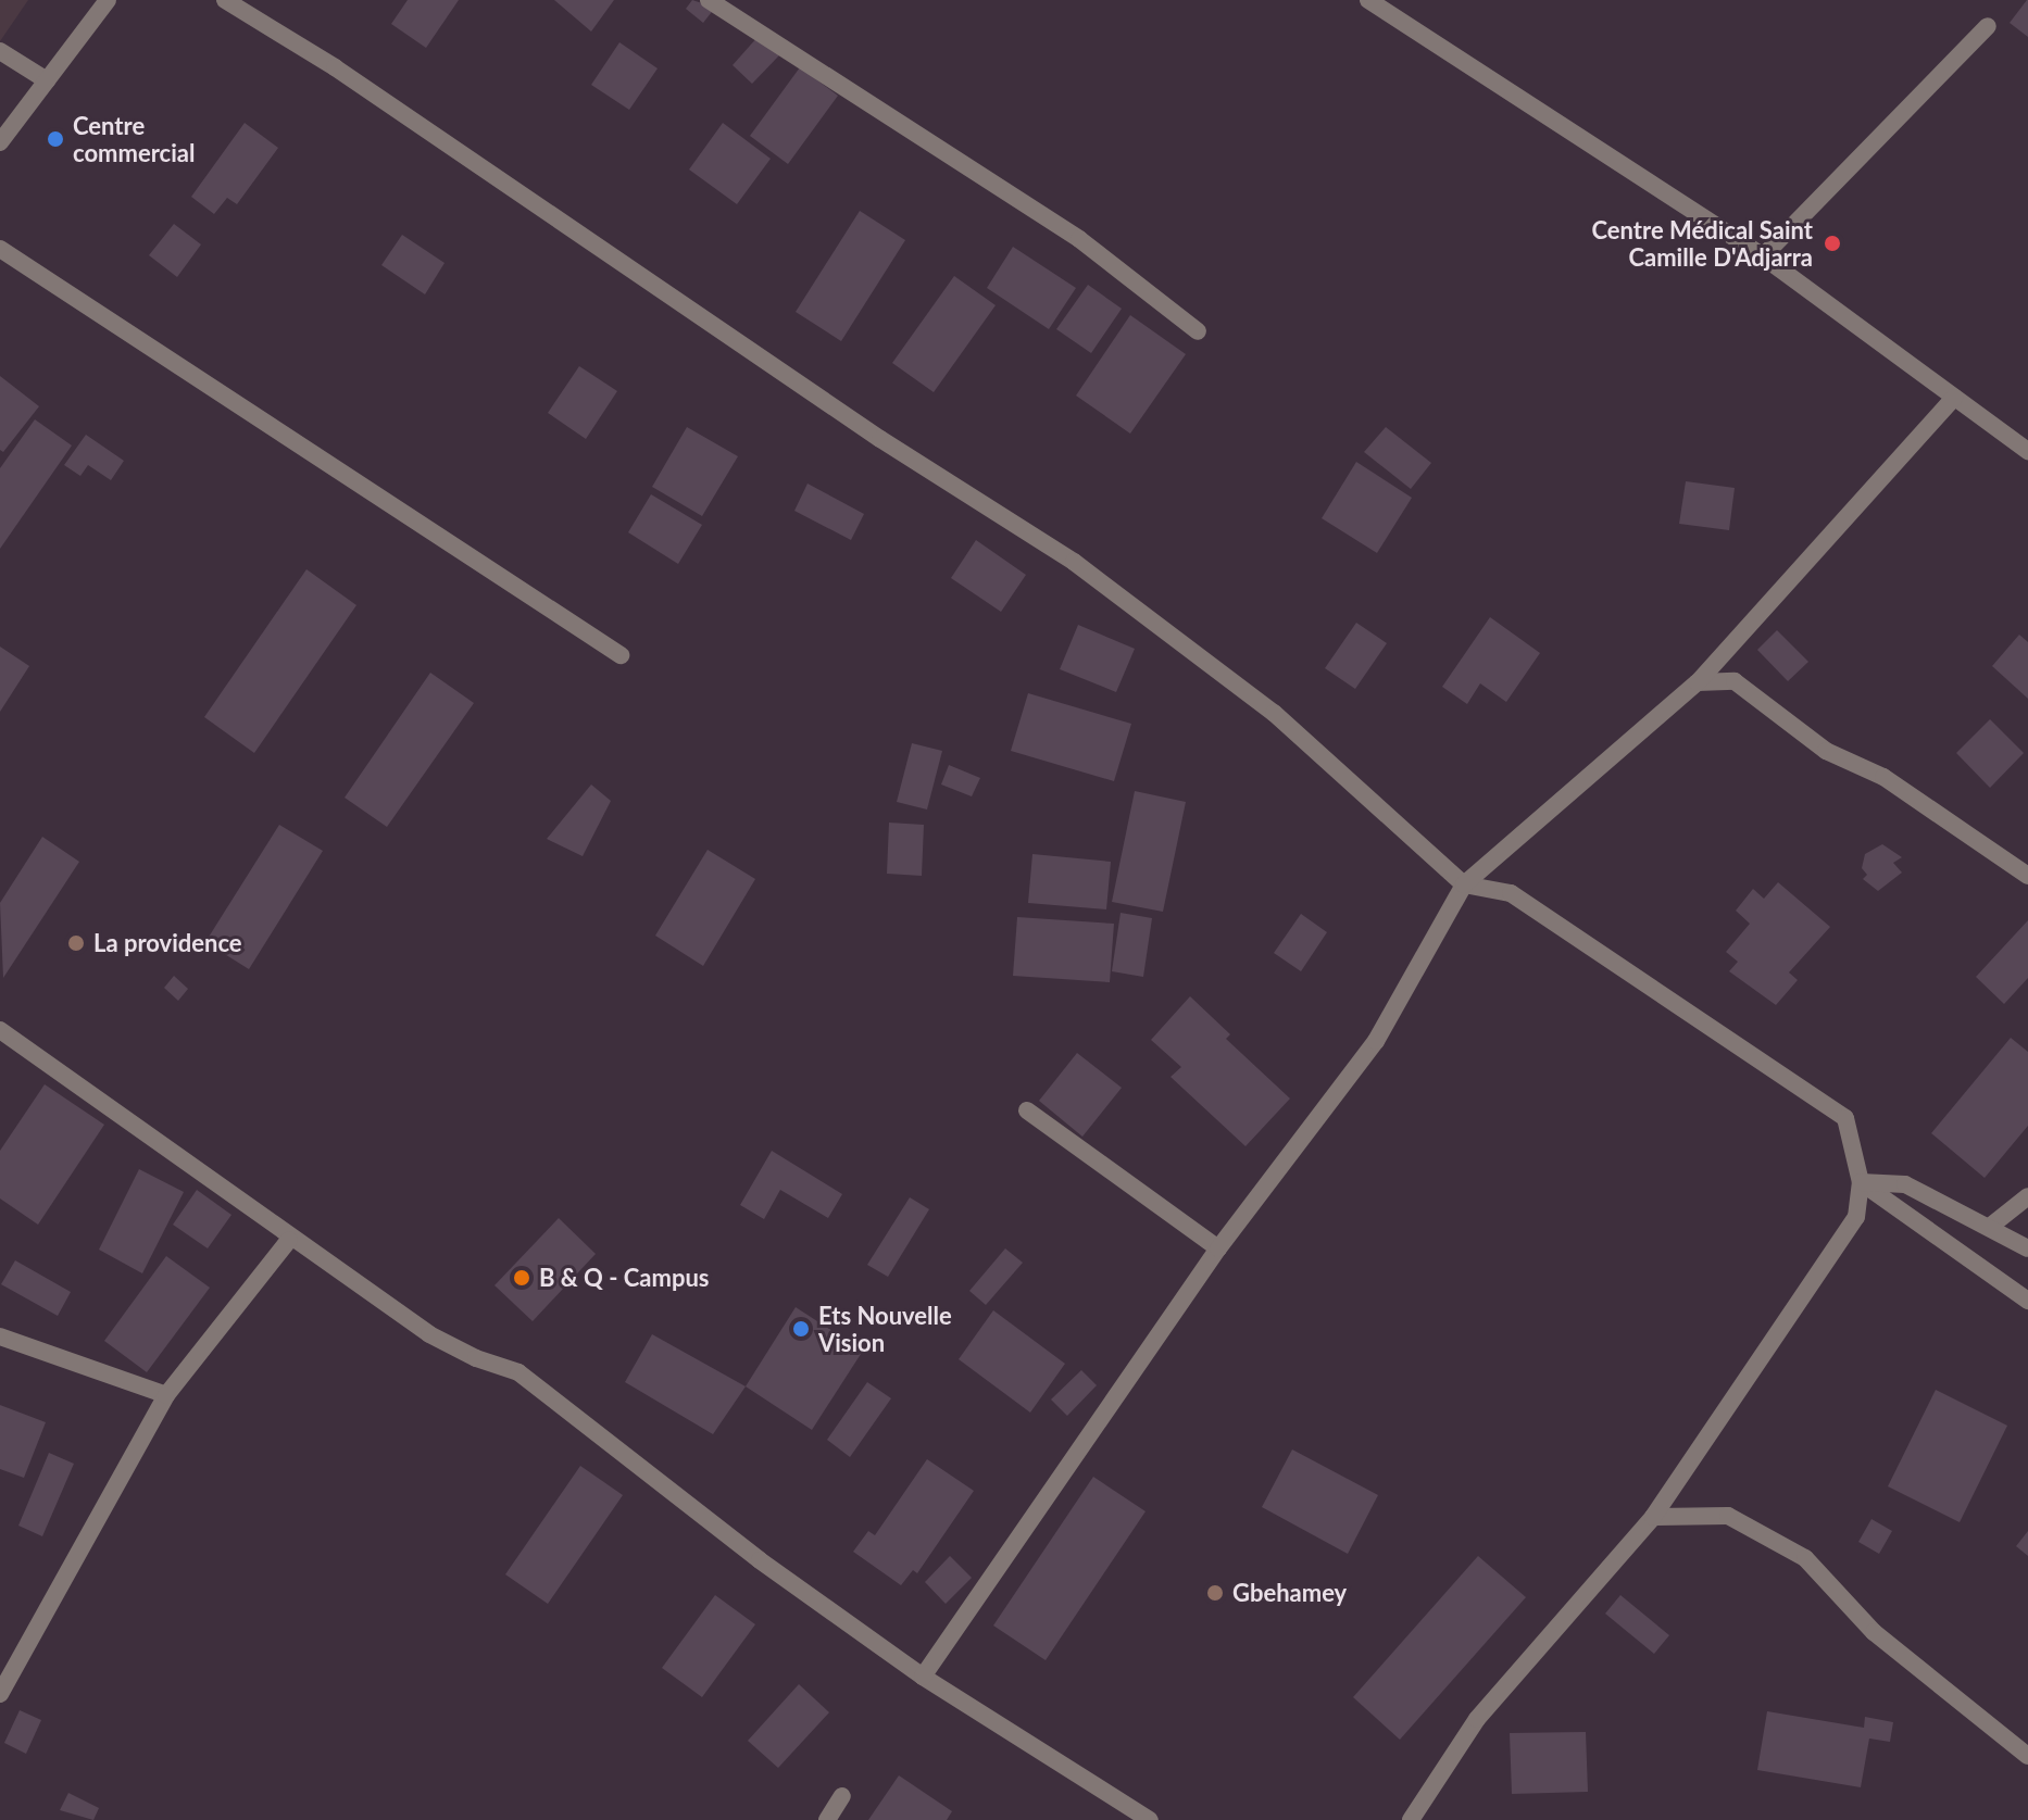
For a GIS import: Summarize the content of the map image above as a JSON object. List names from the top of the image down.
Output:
{
  "places": [
    "Centre commercial",
    "Centre Médical Saint Camille D'Adjarra",
    "La providence",
    "B & Q - Campus",
    "Ets Nouvelle Vision",
    "Gbehamey"
  ]
}
